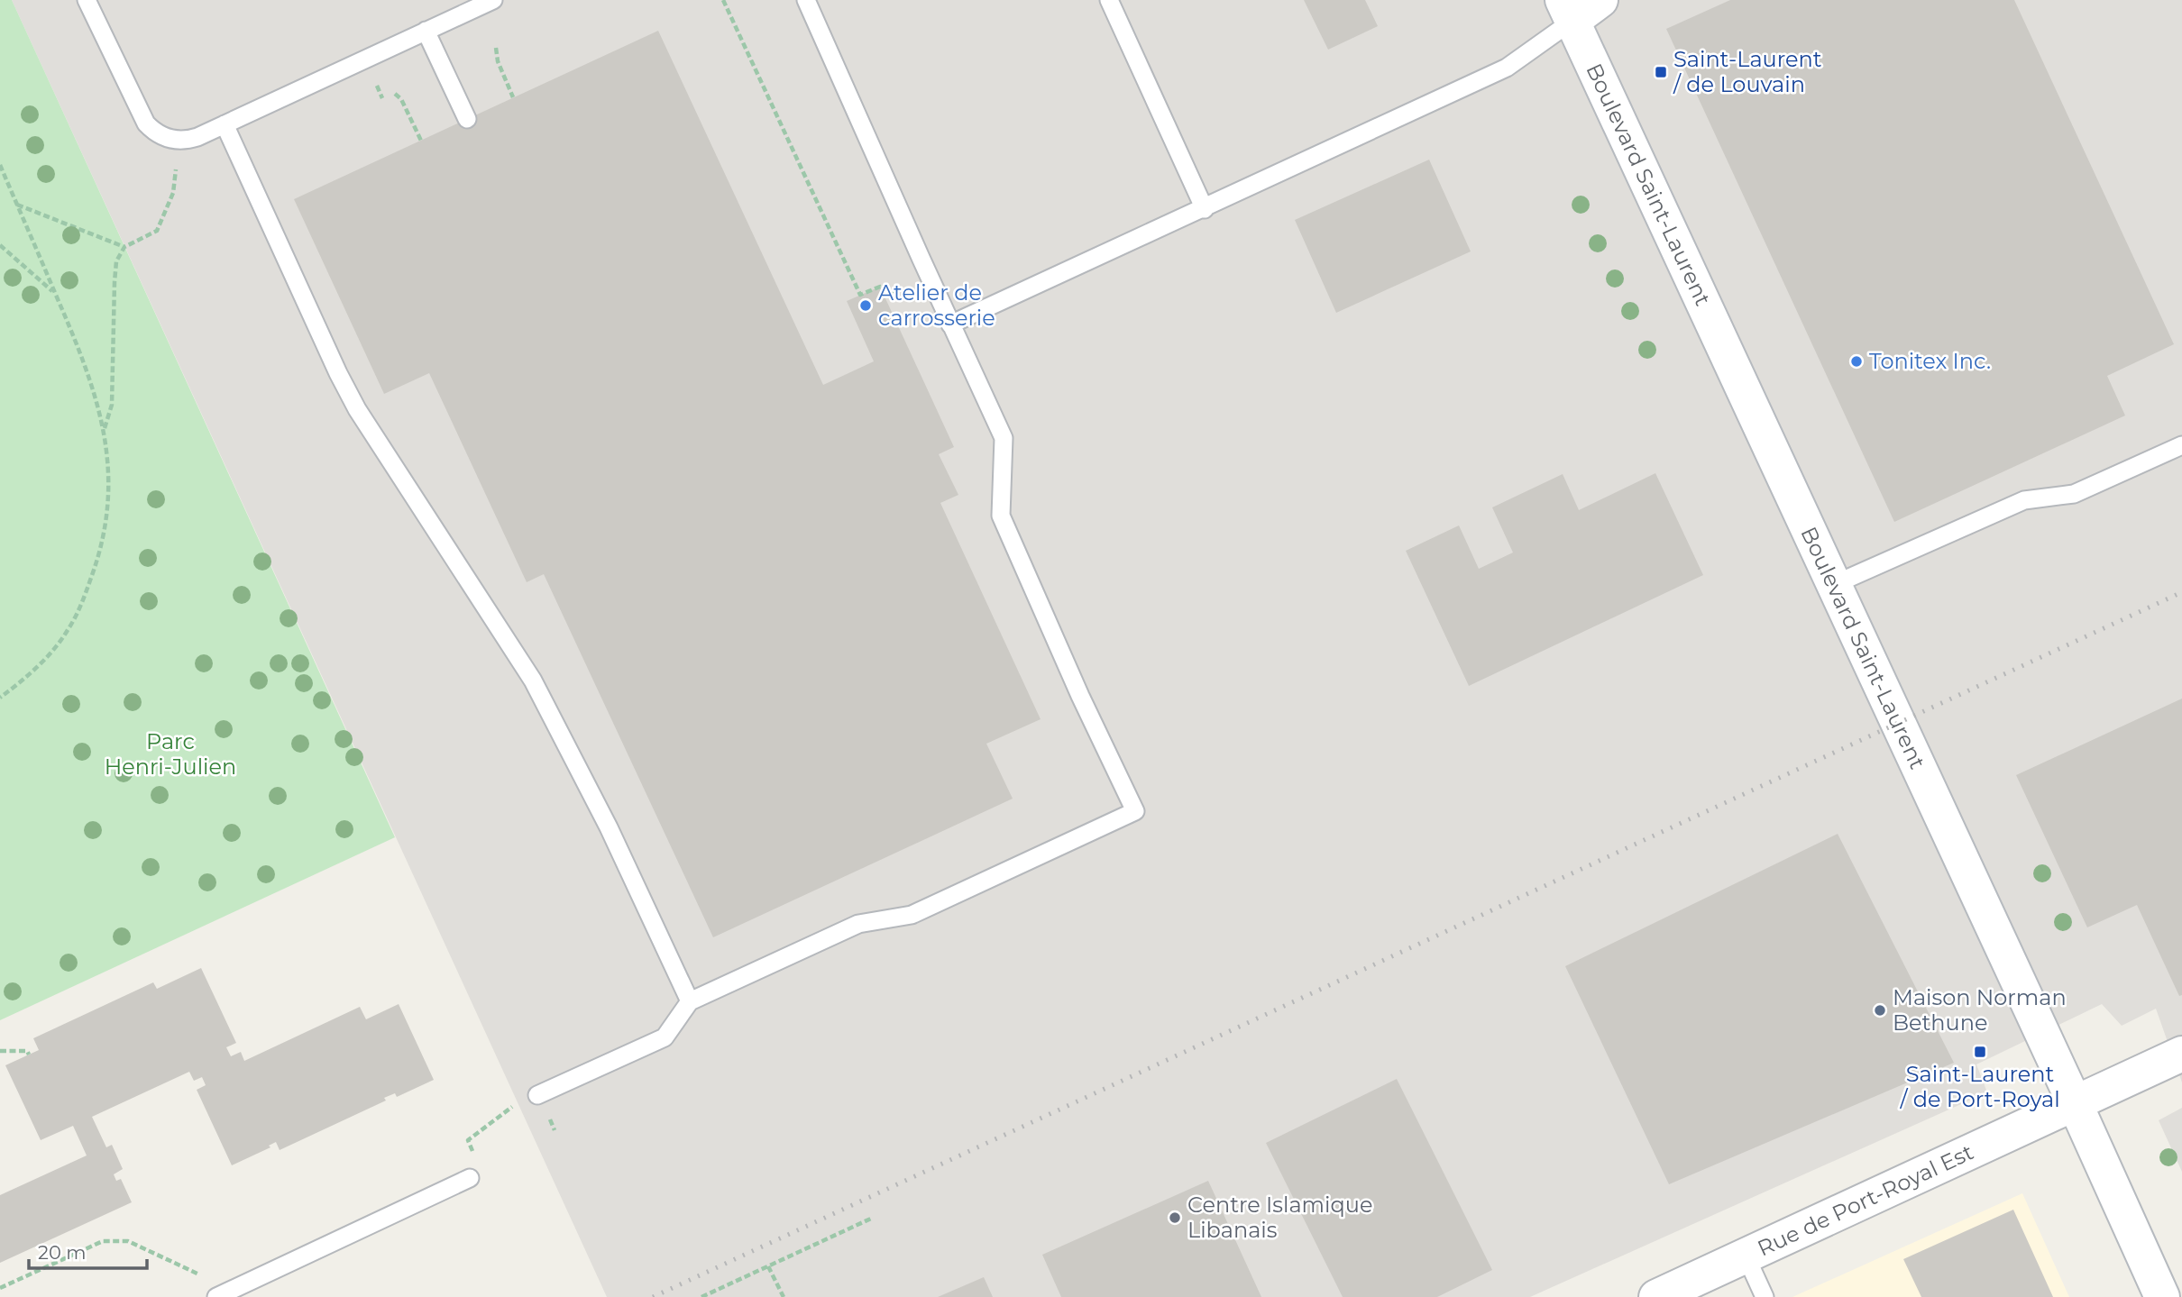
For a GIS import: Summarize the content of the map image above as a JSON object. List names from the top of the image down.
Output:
{
  "streets": {
    "main road": ["Boulevard Saint-Laurent", "Rue de Port-Royal Est"]
  },
  "crossings": [
    ["Boulevard Saint-Laurent", "Rue de Port-Royal Est"]
  ],
  "parks": ["Parc Henri-Julien"],
  "places": {
    "transit": ["Saint-Laurent / de Louvain", "Saint-Laurent / de Port-Royal"],
    "other": [
      "Atelier de carrosserie",
      "Tonitex Inc.",
      "Maison Norman Bethune",
      "Centre Islamique Libanais"
    ]
  },
  "scale_bar": "20 m"
}
